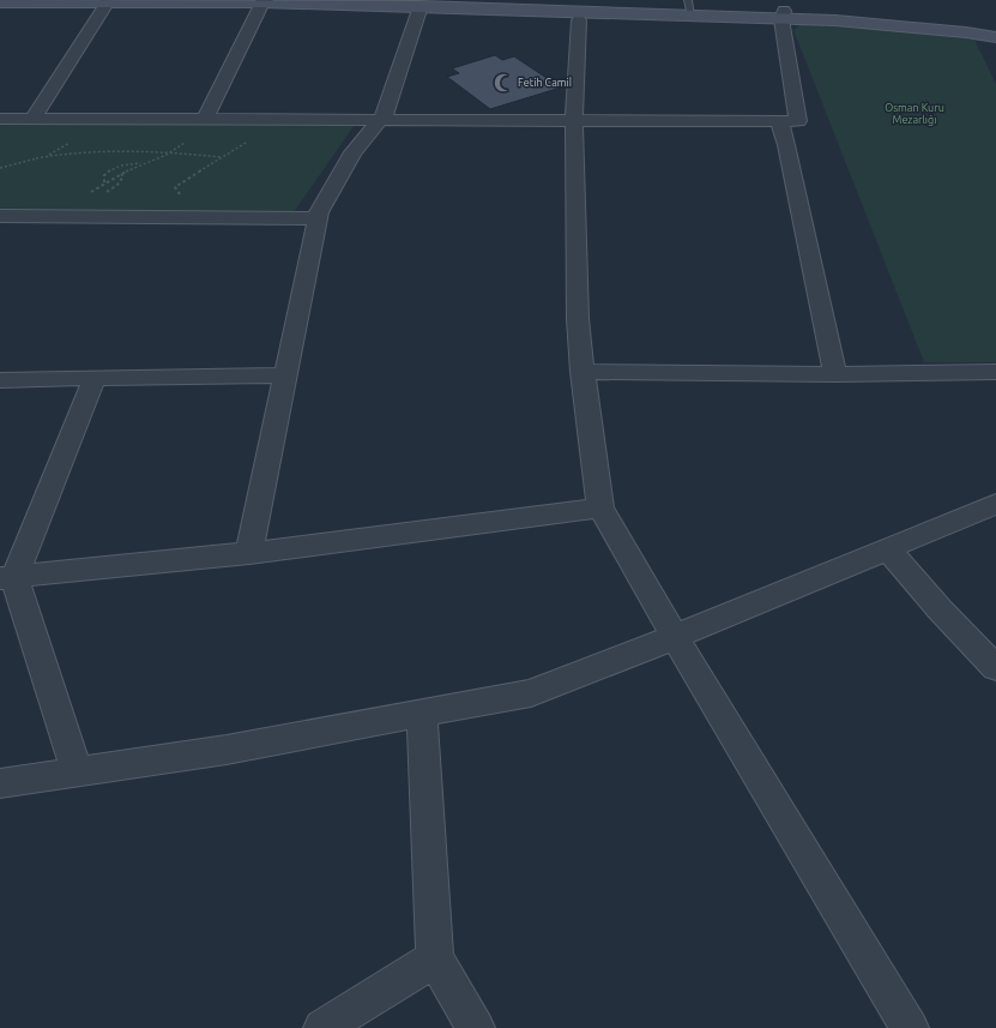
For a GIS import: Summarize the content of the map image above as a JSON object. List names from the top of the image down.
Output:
{
  "parks": ["Osman Kuru Mezarlığı"],
  "places": {
    "mosque": ["Fetih Camiİ"]
  }
}
